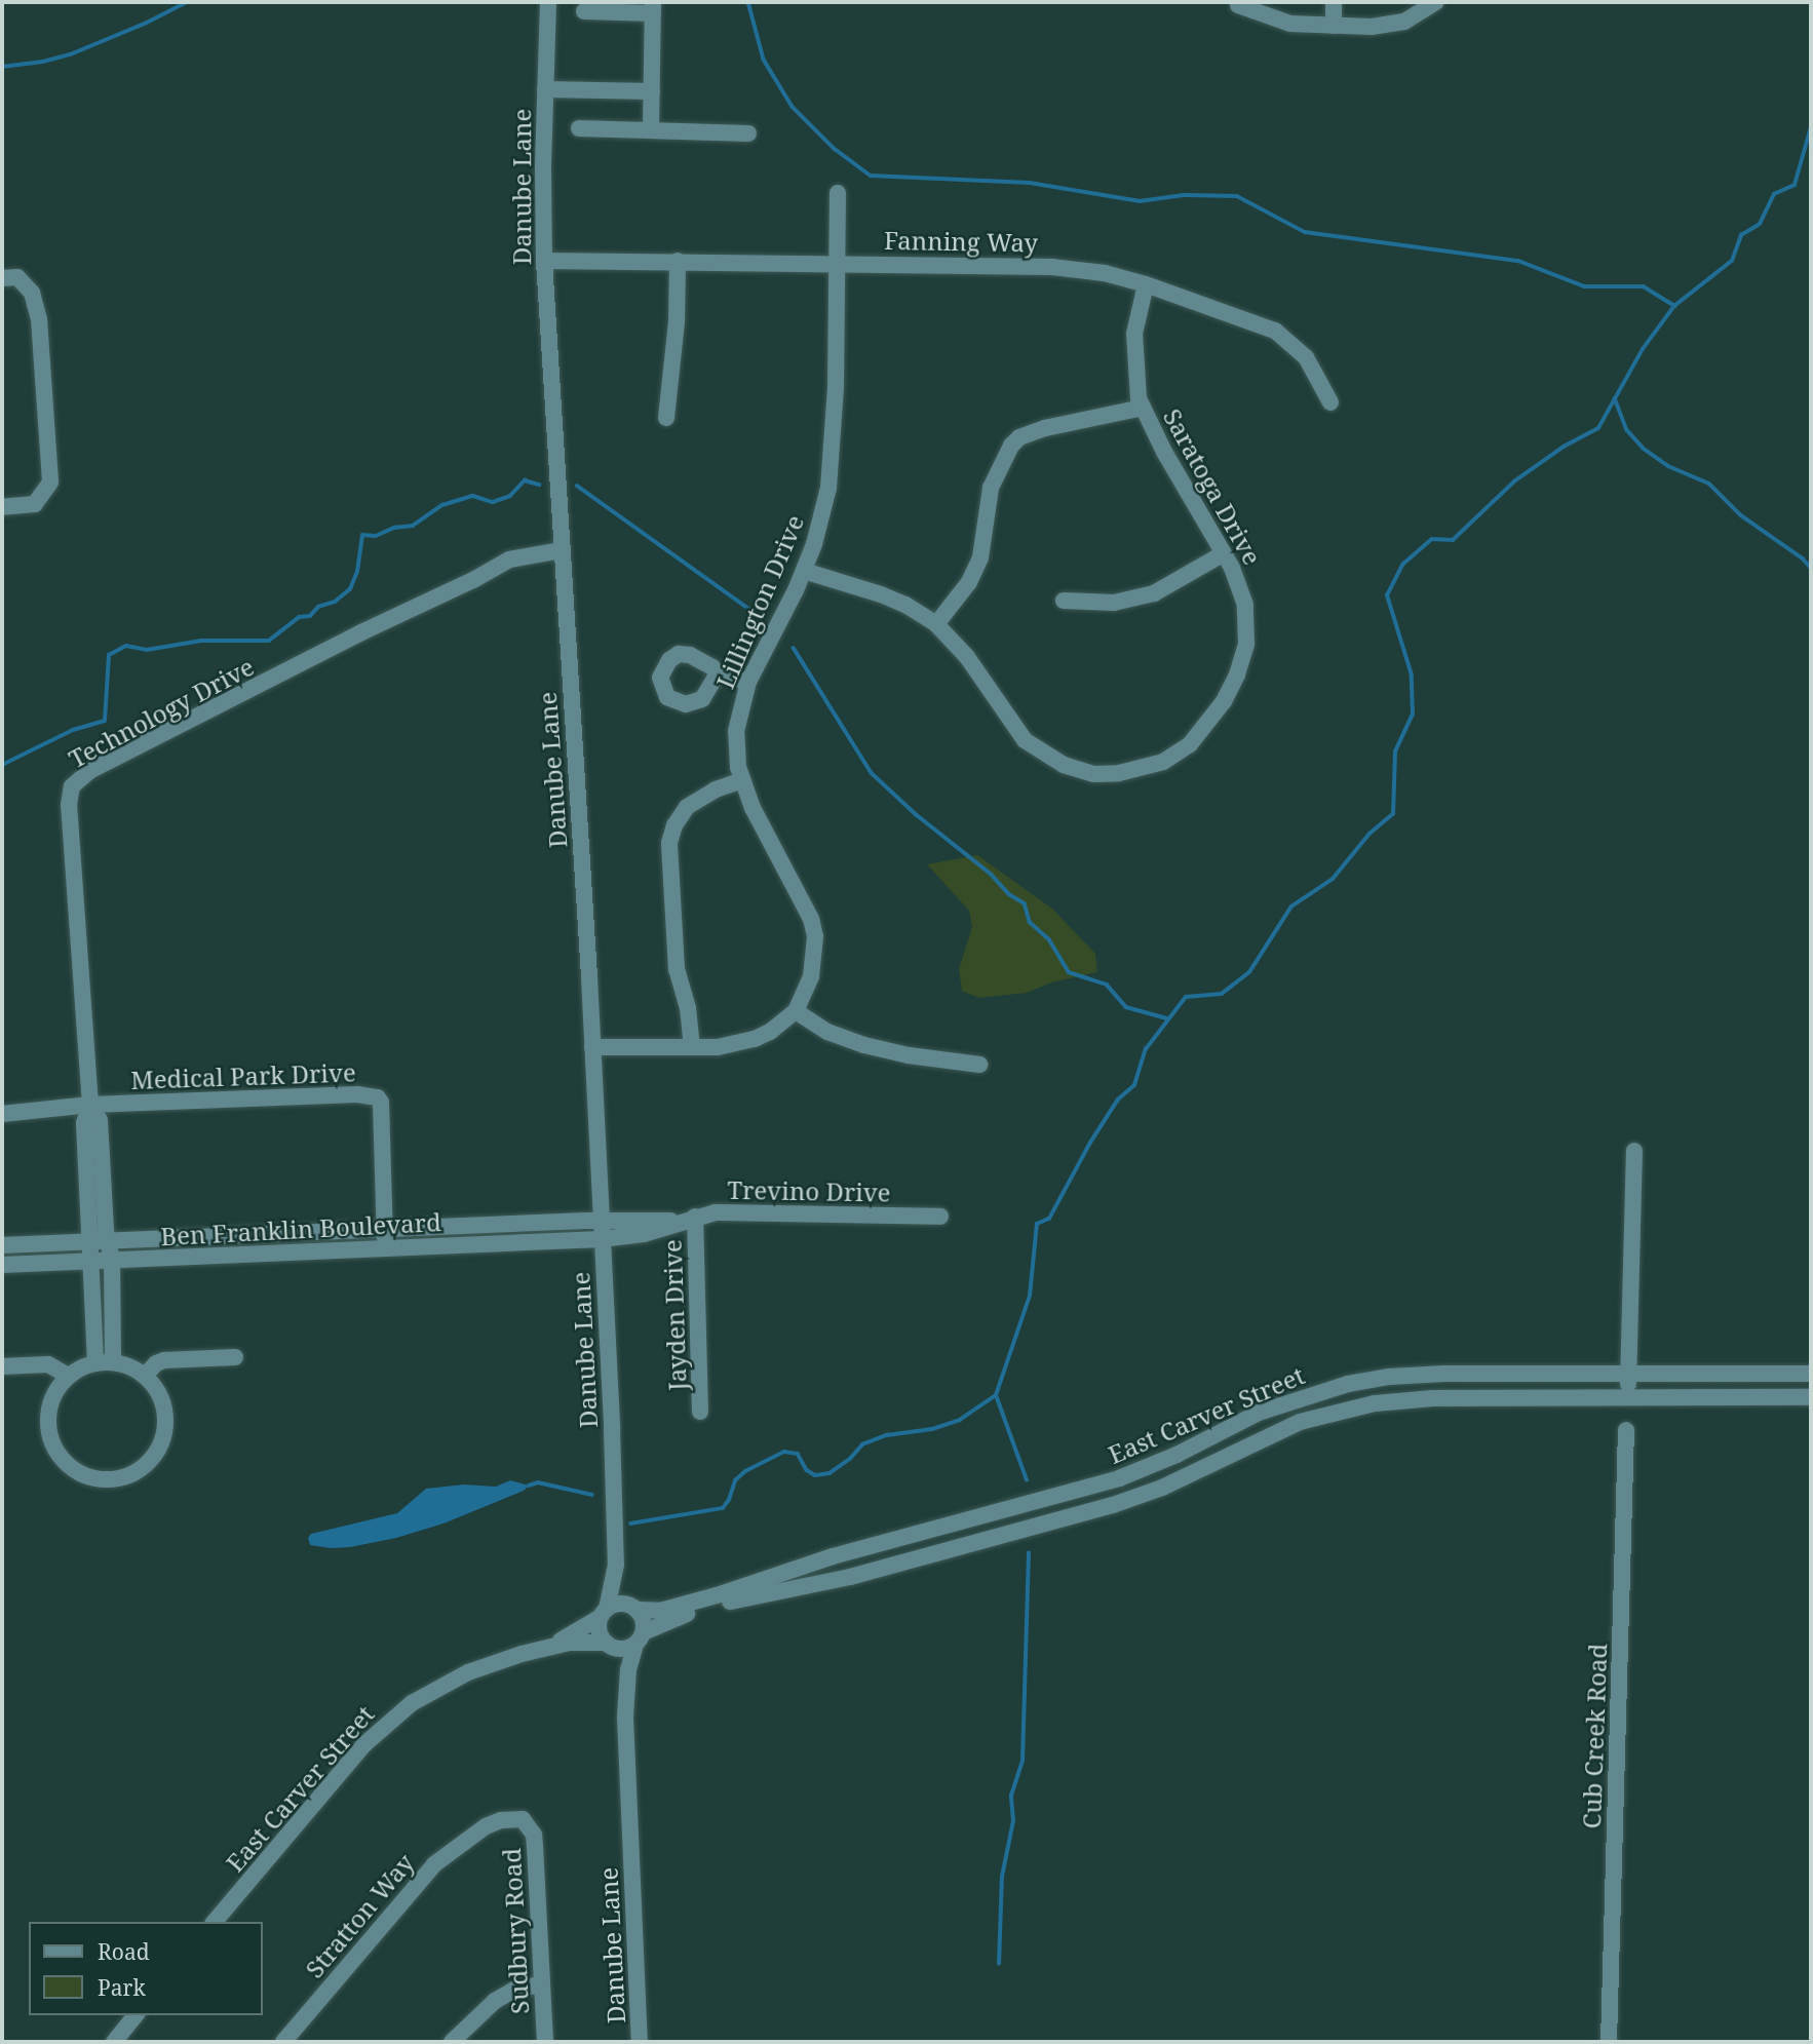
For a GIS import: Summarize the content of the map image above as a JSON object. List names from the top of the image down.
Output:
{
  "streets": {
    "street": [
      "Danube Lane",
      "Fanning Way",
      "Saratoga Drive",
      "Lillington Drive",
      "Technology Drive",
      "Medical Park Drive",
      "Trevino Drive",
      "Ben Franklin Boulevard",
      "Jayden Drive",
      "East Carver Street",
      "Cub Creek Road",
      "Stratton Way",
      "Sudbury Road"
    ]
  },
  "crossings": [
    ["Danube Lane", "Fanning Way"],
    ["Danube Lane", "Lillington Drive"],
    ["Danube Lane", "Technology Drive"],
    ["Danube Lane", "Trevino Drive"],
    ["Danube Lane", "Ben Franklin Boulevard"],
    ["Danube Lane", "East Carver Street"],
    ["Fanning Way", "Saratoga Drive"],
    ["Fanning Way", "Lillington Drive"],
    ["Saratoga Drive", "Lillington Drive"],
    ["Technology Drive", "Medical Park Drive"],
    ["Technology Drive", "Ben Franklin Boulevard"],
    ["Medical Park Drive", "Ben Franklin Boulevard"],
    ["Trevino Drive", "Ben Franklin Boulevard"],
    ["Trevino Drive", "Jayden Drive"],
    ["Stratton Way", "Sudbury Road"]
  ],
  "legend": ["Road", "Park"]
}
